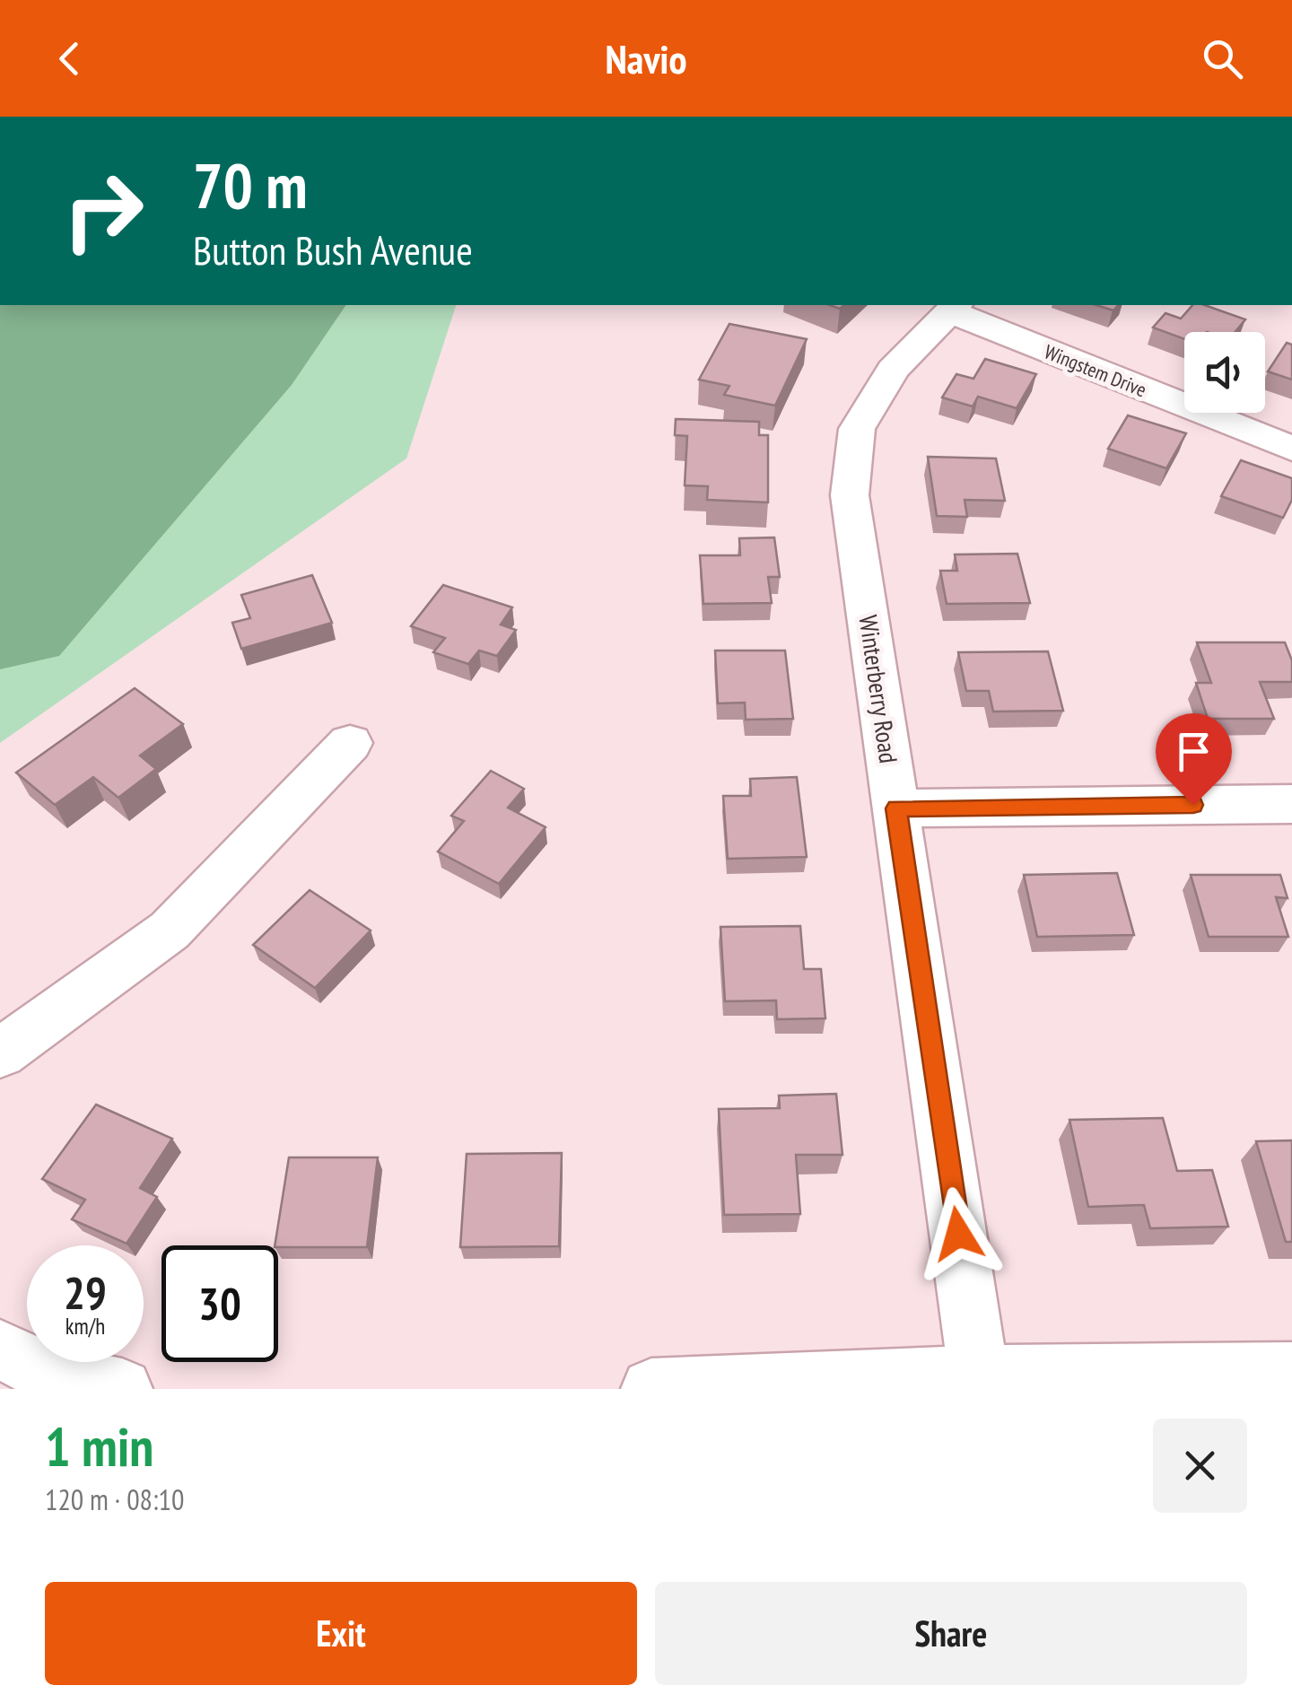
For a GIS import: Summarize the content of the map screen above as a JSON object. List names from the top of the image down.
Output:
{
  "streets": {
    "street": ["Wingstem Drive", "Winterberry Road"]
  },
  "crossings": [
    ["Wingstem Drive", "Winterberry Road"]
  ],
  "page": {
    "header": "Navio",
    "turn": ["70 m", "Button Bush Avenue"],
    "speed": "29 km/h",
    "limit": "30",
    "heading": ["1 min", "120 m · 08:10"],
    "buttons": ["Exit", "Share"]
  }
}
